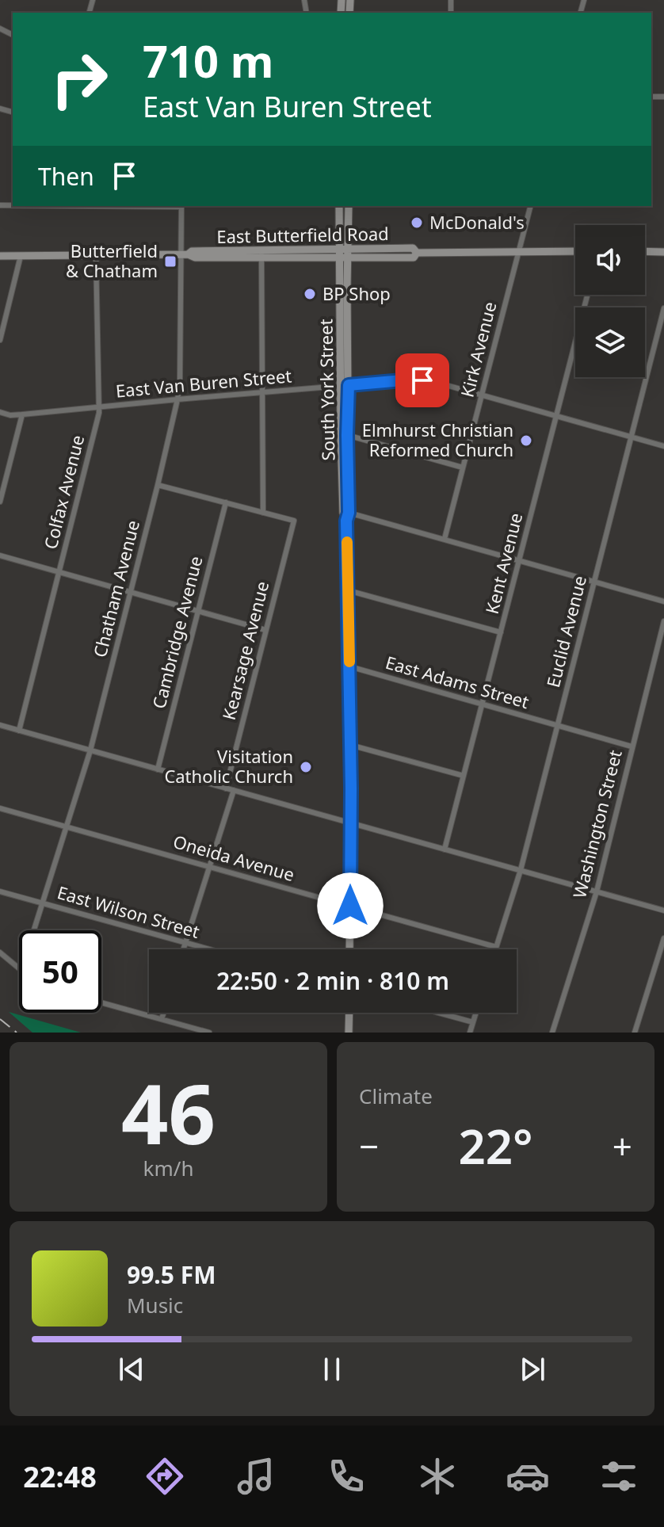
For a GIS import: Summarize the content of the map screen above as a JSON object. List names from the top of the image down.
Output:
{
  "streets": {
    "main road": ["East Butterfield Road", "South York Street"],
    "street": [
      "Kirk Avenue",
      "East Van Buren Street",
      "Colfax Avenue",
      "Kent Avenue",
      "Chatham Avenue",
      "Euclid Avenue",
      "Cambridge Avenue",
      "Kearsage Avenue",
      "East Adams Street",
      "Washington Street",
      "Oneida Avenue",
      "East Wilson Street"
    ]
  },
  "crossings": [
    ["East Butterfield Road", "Kirk Avenue"],
    ["East Butterfield Road", "South York Street"],
    ["East Butterfield Road", "Colfax Avenue"],
    ["East Butterfield Road", "Chatham Avenue"],
    ["Kirk Avenue", "East Van Buren Street"],
    ["East Van Buren Street", "South York Street"],
    ["East Van Buren Street", "Colfax Avenue"],
    ["East Van Buren Street", "Kent Avenue"],
    ["East Van Buren Street", "Chatham Avenue"],
    ["East Van Buren Street", "Euclid Avenue"],
    ["South York Street", "East Adams Street"],
    ["South York Street", "Oneida Avenue"],
    ["Kent Avenue", "East Adams Street"],
    ["Chatham Avenue", "Oneida Avenue"],
    ["Chatham Avenue", "East Wilson Street"],
    ["Euclid Avenue", "East Adams Street"],
    ["Euclid Avenue", "Oneida Avenue"],
    ["East Adams Street", "Washington Street"]
  ],
  "places": {
    "other": [
      "McDonald's",
      "BP Shop",
      "Elmhurst Christian Reformed Church",
      "Visitation Catholic Church"
    ],
    "transit": ["Butterfield & Chatham"]
  },
  "page": {
    "turn": ["710 m", "East Van Buren Street"],
    "then": "Then",
    "limit": "50",
    "trip": "22:50 · 2 min · 810 m",
    "tile": [
      ["46", "km/h"],
      "Climate"
    ],
    "heat": ["−", "22°", "+"],
    "song": ["99.5 FM", "Music"],
    "tabs": "22:48"
  }
}
